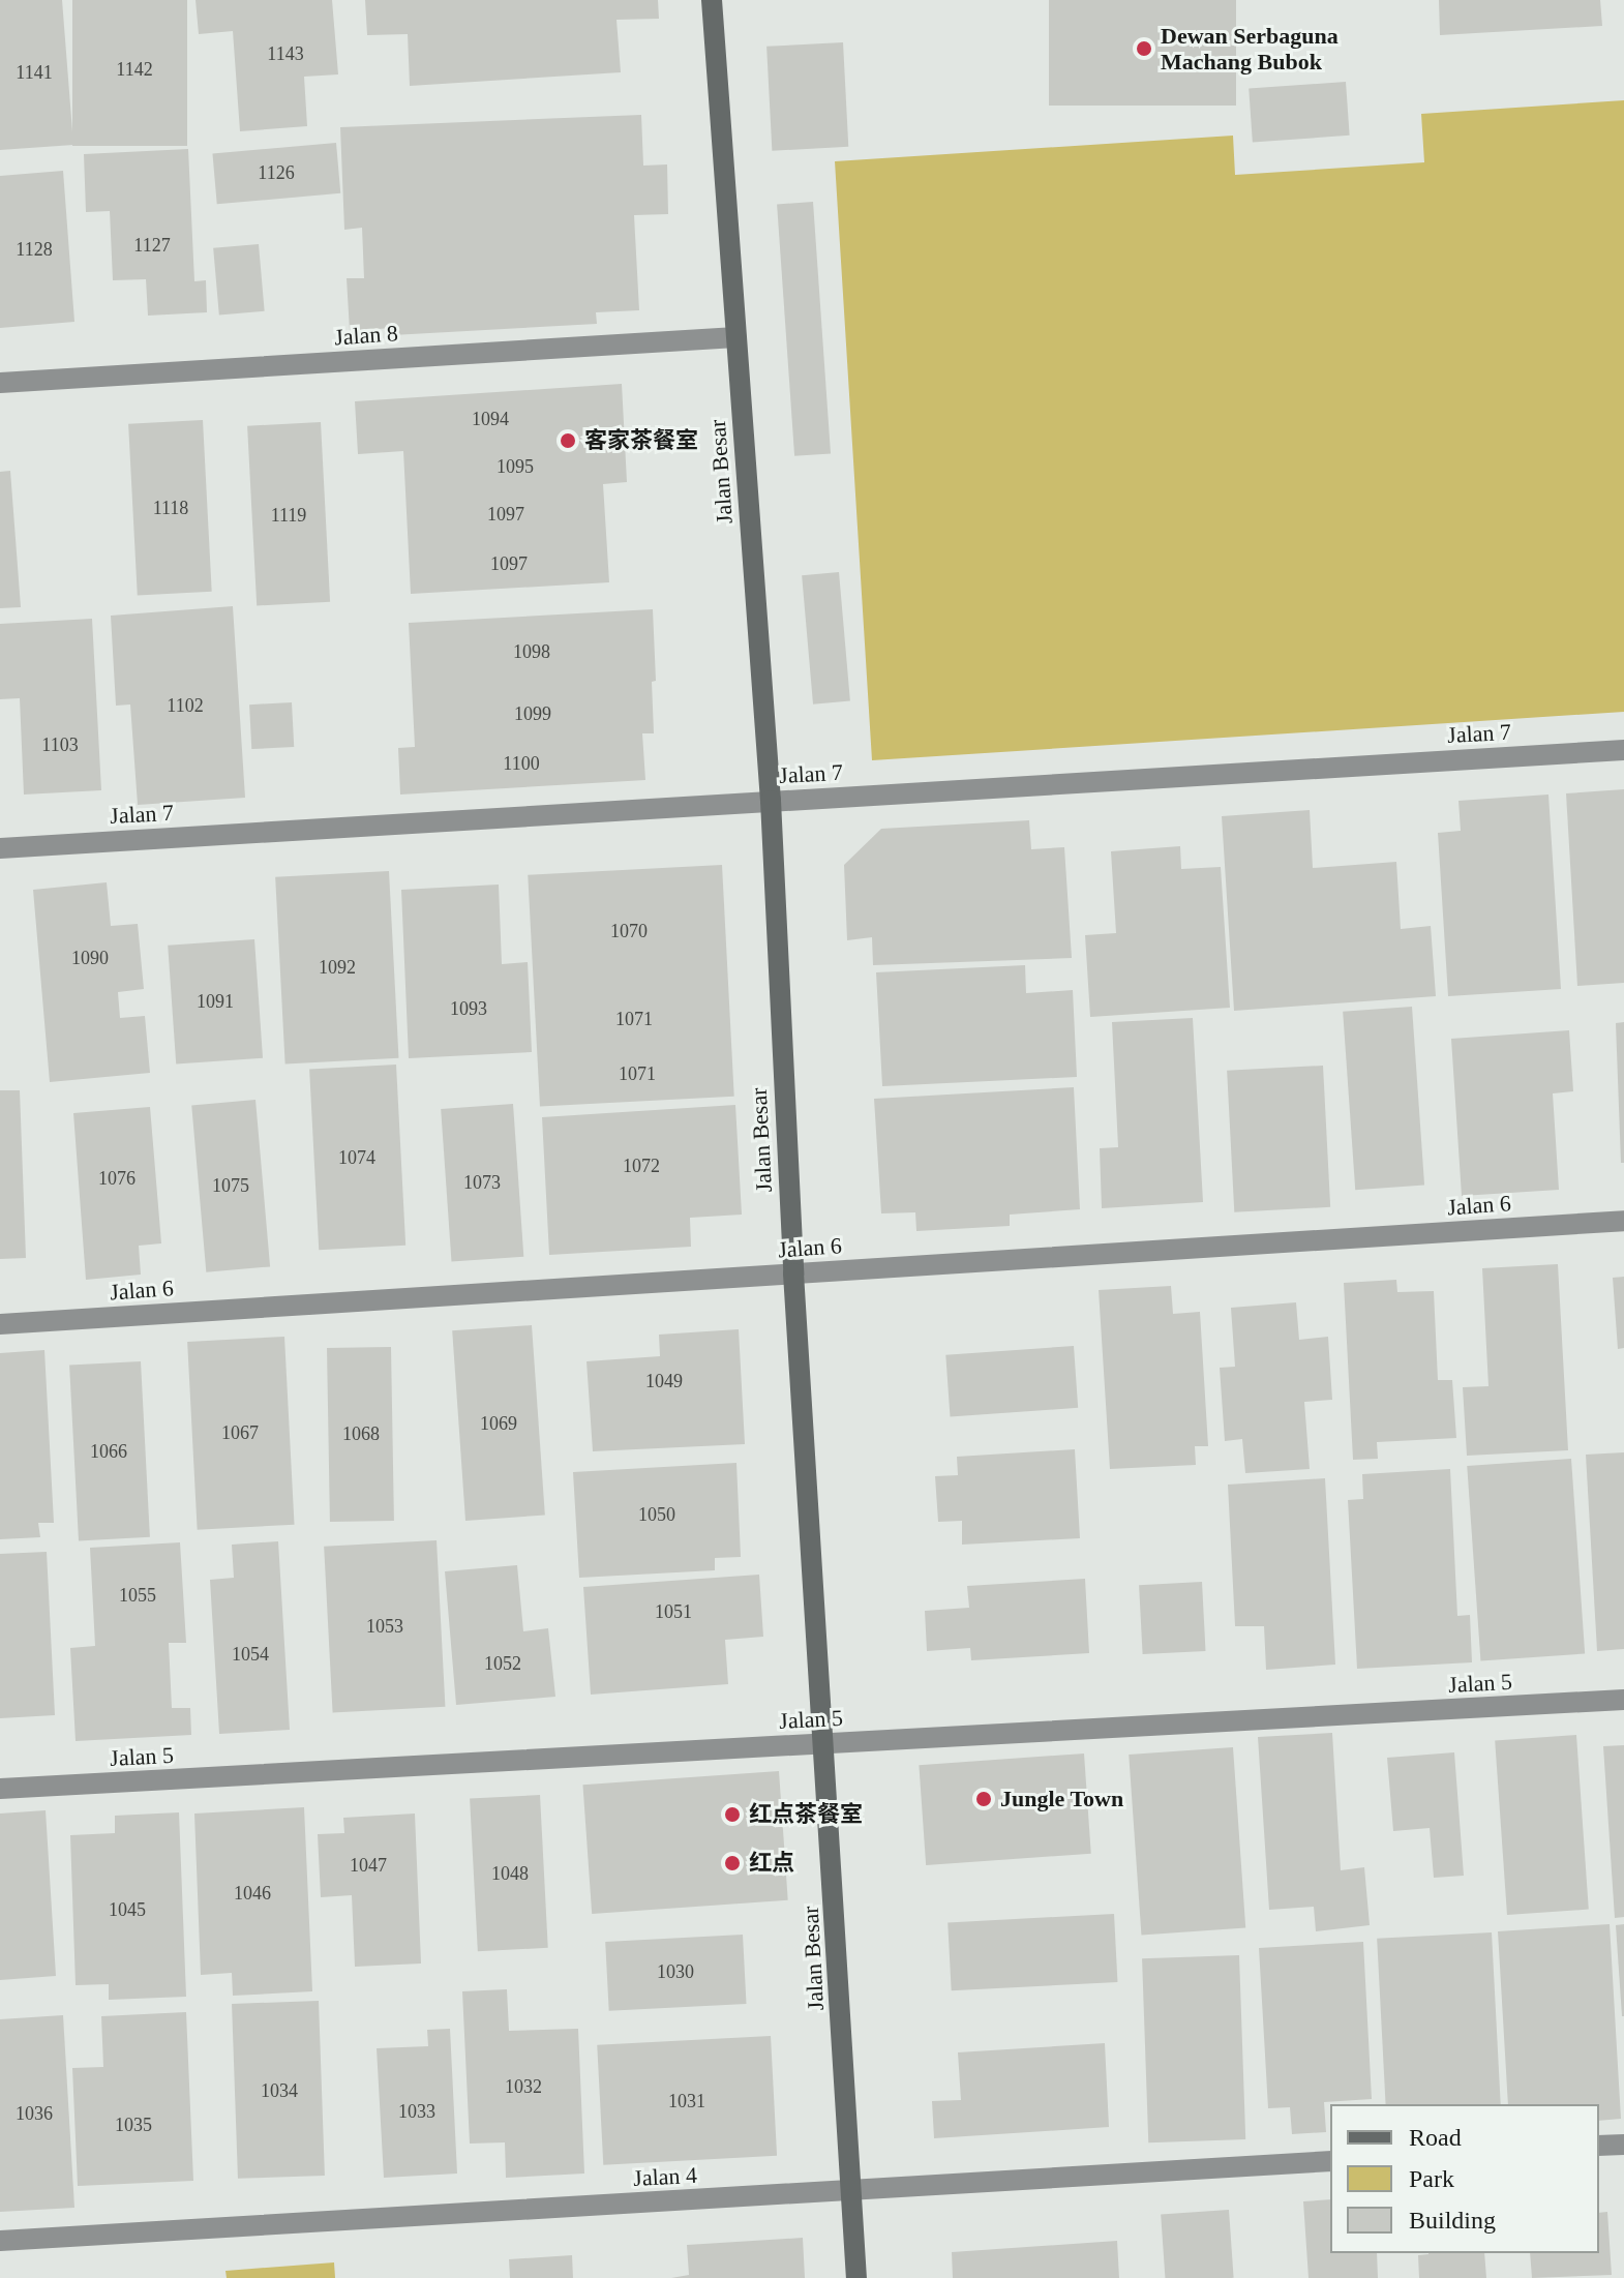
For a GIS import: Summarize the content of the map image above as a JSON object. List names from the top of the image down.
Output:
{
  "streets": {
    "main road": ["Jalan Besar"],
    "street": [
      "Jalan 8",
      "Jalan 7",
      "Jalan 6",
      "Jalan 5",
      "Jalan 4"
    ]
  },
  "crossings": [
    ["Jalan 8", "Jalan Besar"],
    ["Jalan Besar", "Jalan 7"],
    ["Jalan Besar", "Jalan 6"],
    ["Jalan Besar", "Jalan 5"],
    ["Jalan Besar", "Jalan 4"]
  ],
  "places": [
    "Dewan Serbaguna Machang Bubok",
    "客家茶餐室",
    "Jungle Town",
    "红点茶餐室",
    "红点"
  ],
  "house_numbers": [
    "1143",
    "1142",
    "1141",
    "1126",
    "1127",
    "1128",
    "1094",
    "1095",
    "1118",
    "1097",
    "1119",
    "1097",
    "1098",
    "1102",
    "1099",
    "1103",
    "1100",
    "1070",
    "1090",
    "1092",
    "1091",
    "1093",
    "1071",
    "1071",
    "1074",
    "1072",
    "1076",
    "1073",
    "1075",
    "1049",
    "1069",
    "1067",
    "1068",
    "1066",
    "1050",
    "1055",
    "1051",
    "1053",
    "1054",
    "1052",
    "1047",
    "1048",
    "1046",
    "1045",
    "1030",
    "1032",
    "1034",
    "1031",
    "1033",
    "1036",
    "1035"
  ],
  "legend": ["Road", "Park", "Building"]
}
